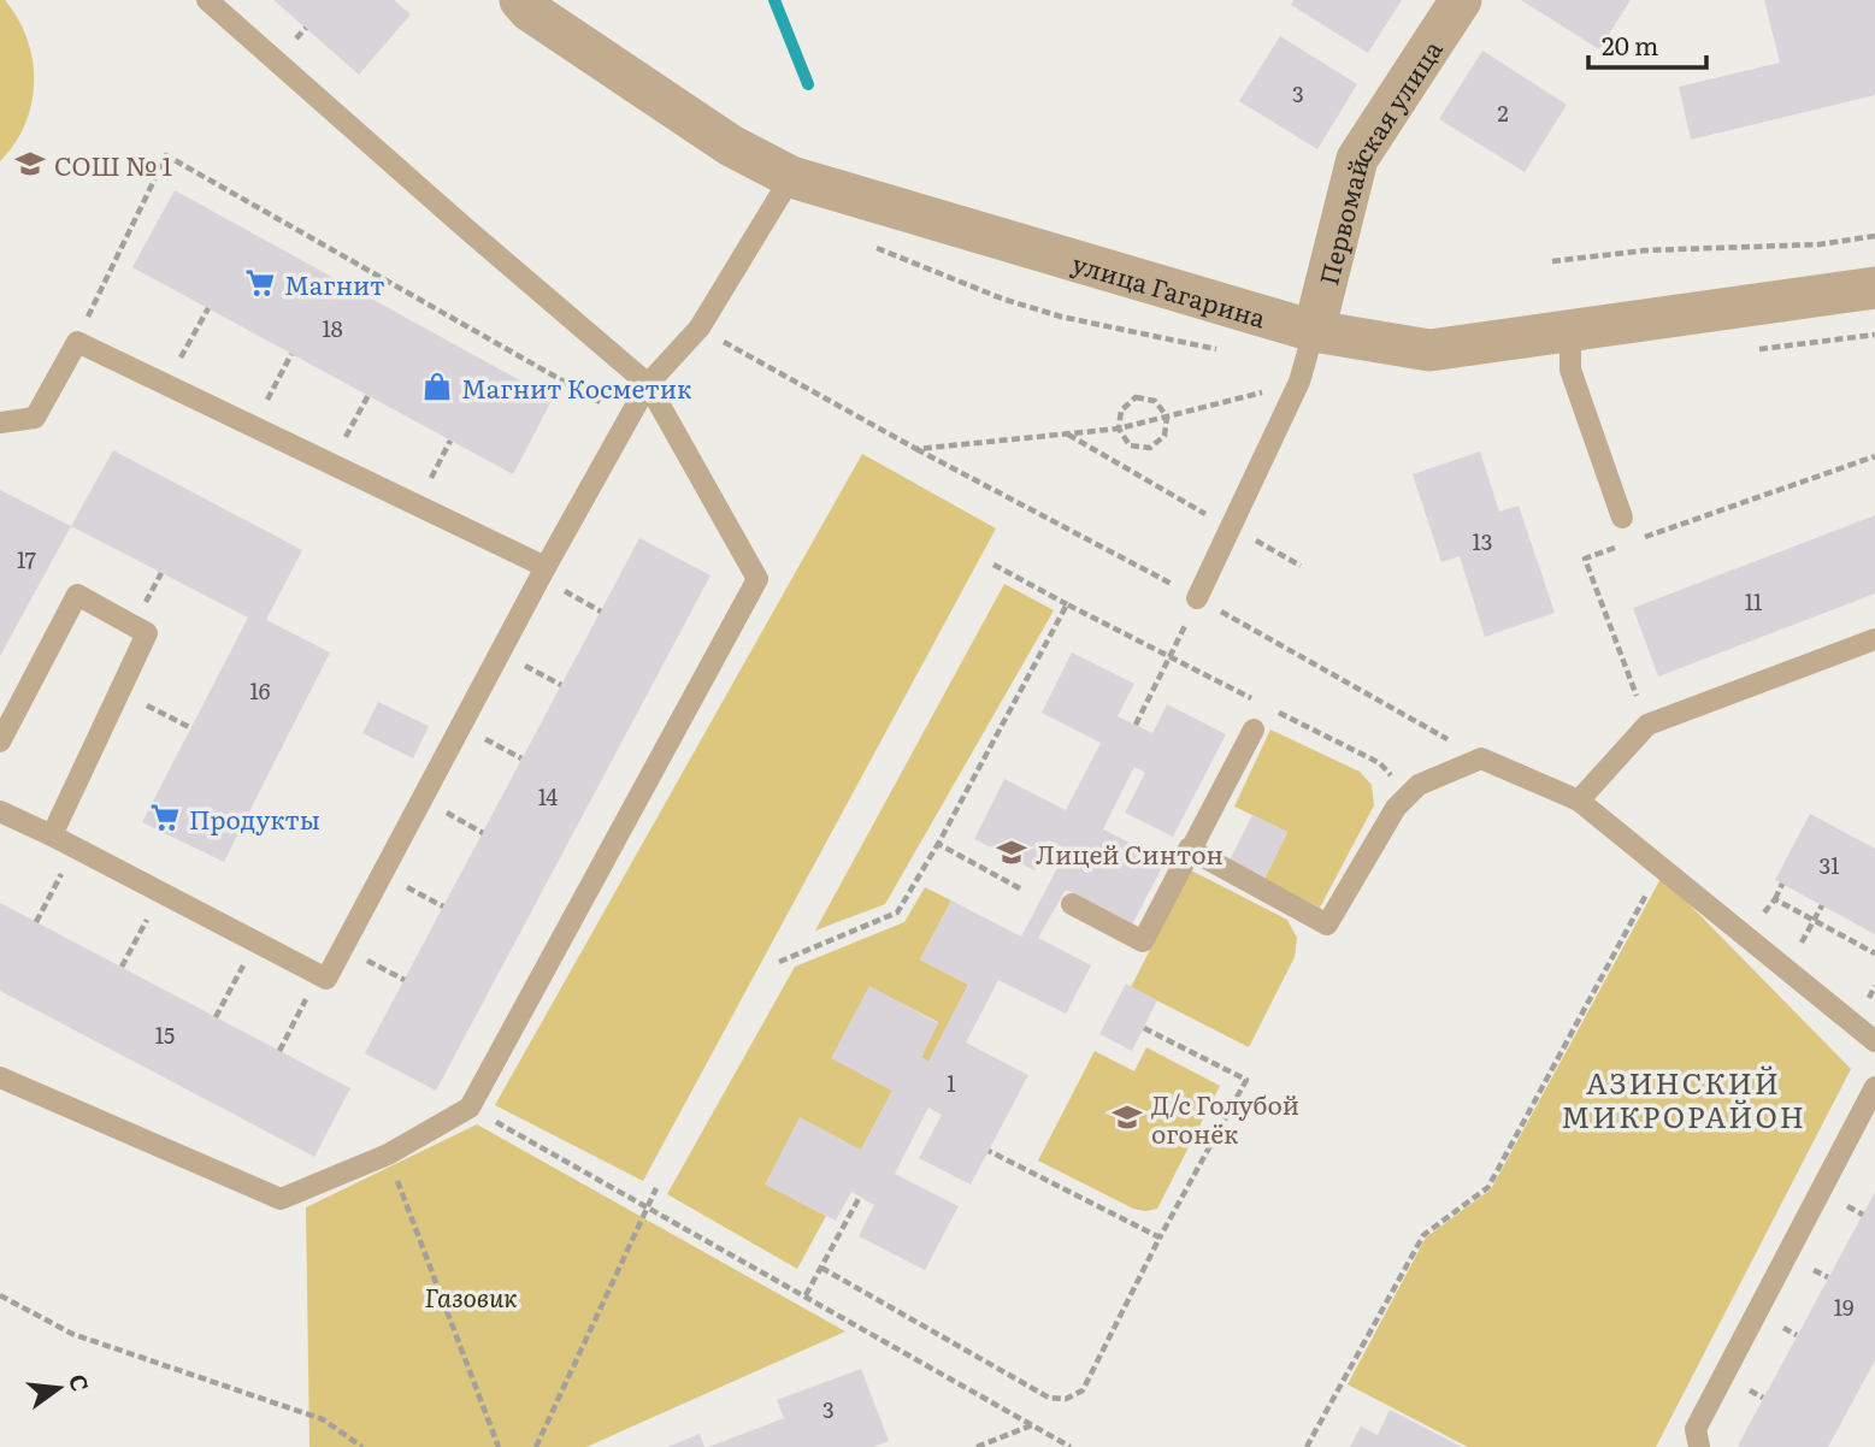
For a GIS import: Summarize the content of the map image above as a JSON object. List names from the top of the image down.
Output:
{
  "streets": {
    "street": ["Первомайская улица", "улица Гагарина"]
  },
  "crossings": [
    ["Первомайская улица", "улица Гагарина"]
  ],
  "districts": ["АЗИНСКИЙ МИКРОРАЙОН"],
  "parks": ["Газовик"],
  "places": {
    "school or university": ["СОШ № 1", "Лицей Синтон", "Д/с Голубой огонёк"],
    "supermarket": ["Магнит", "Продукты"],
    "shop": ["Магнит Косметик"]
  },
  "house_numbers": [
    "3",
    "2",
    "18",
    "13",
    "17",
    "11",
    "16",
    "14",
    "31",
    "15",
    "1",
    "19",
    "3"
  ],
  "scale_bar": "20 m",
  "north": "right"
}
